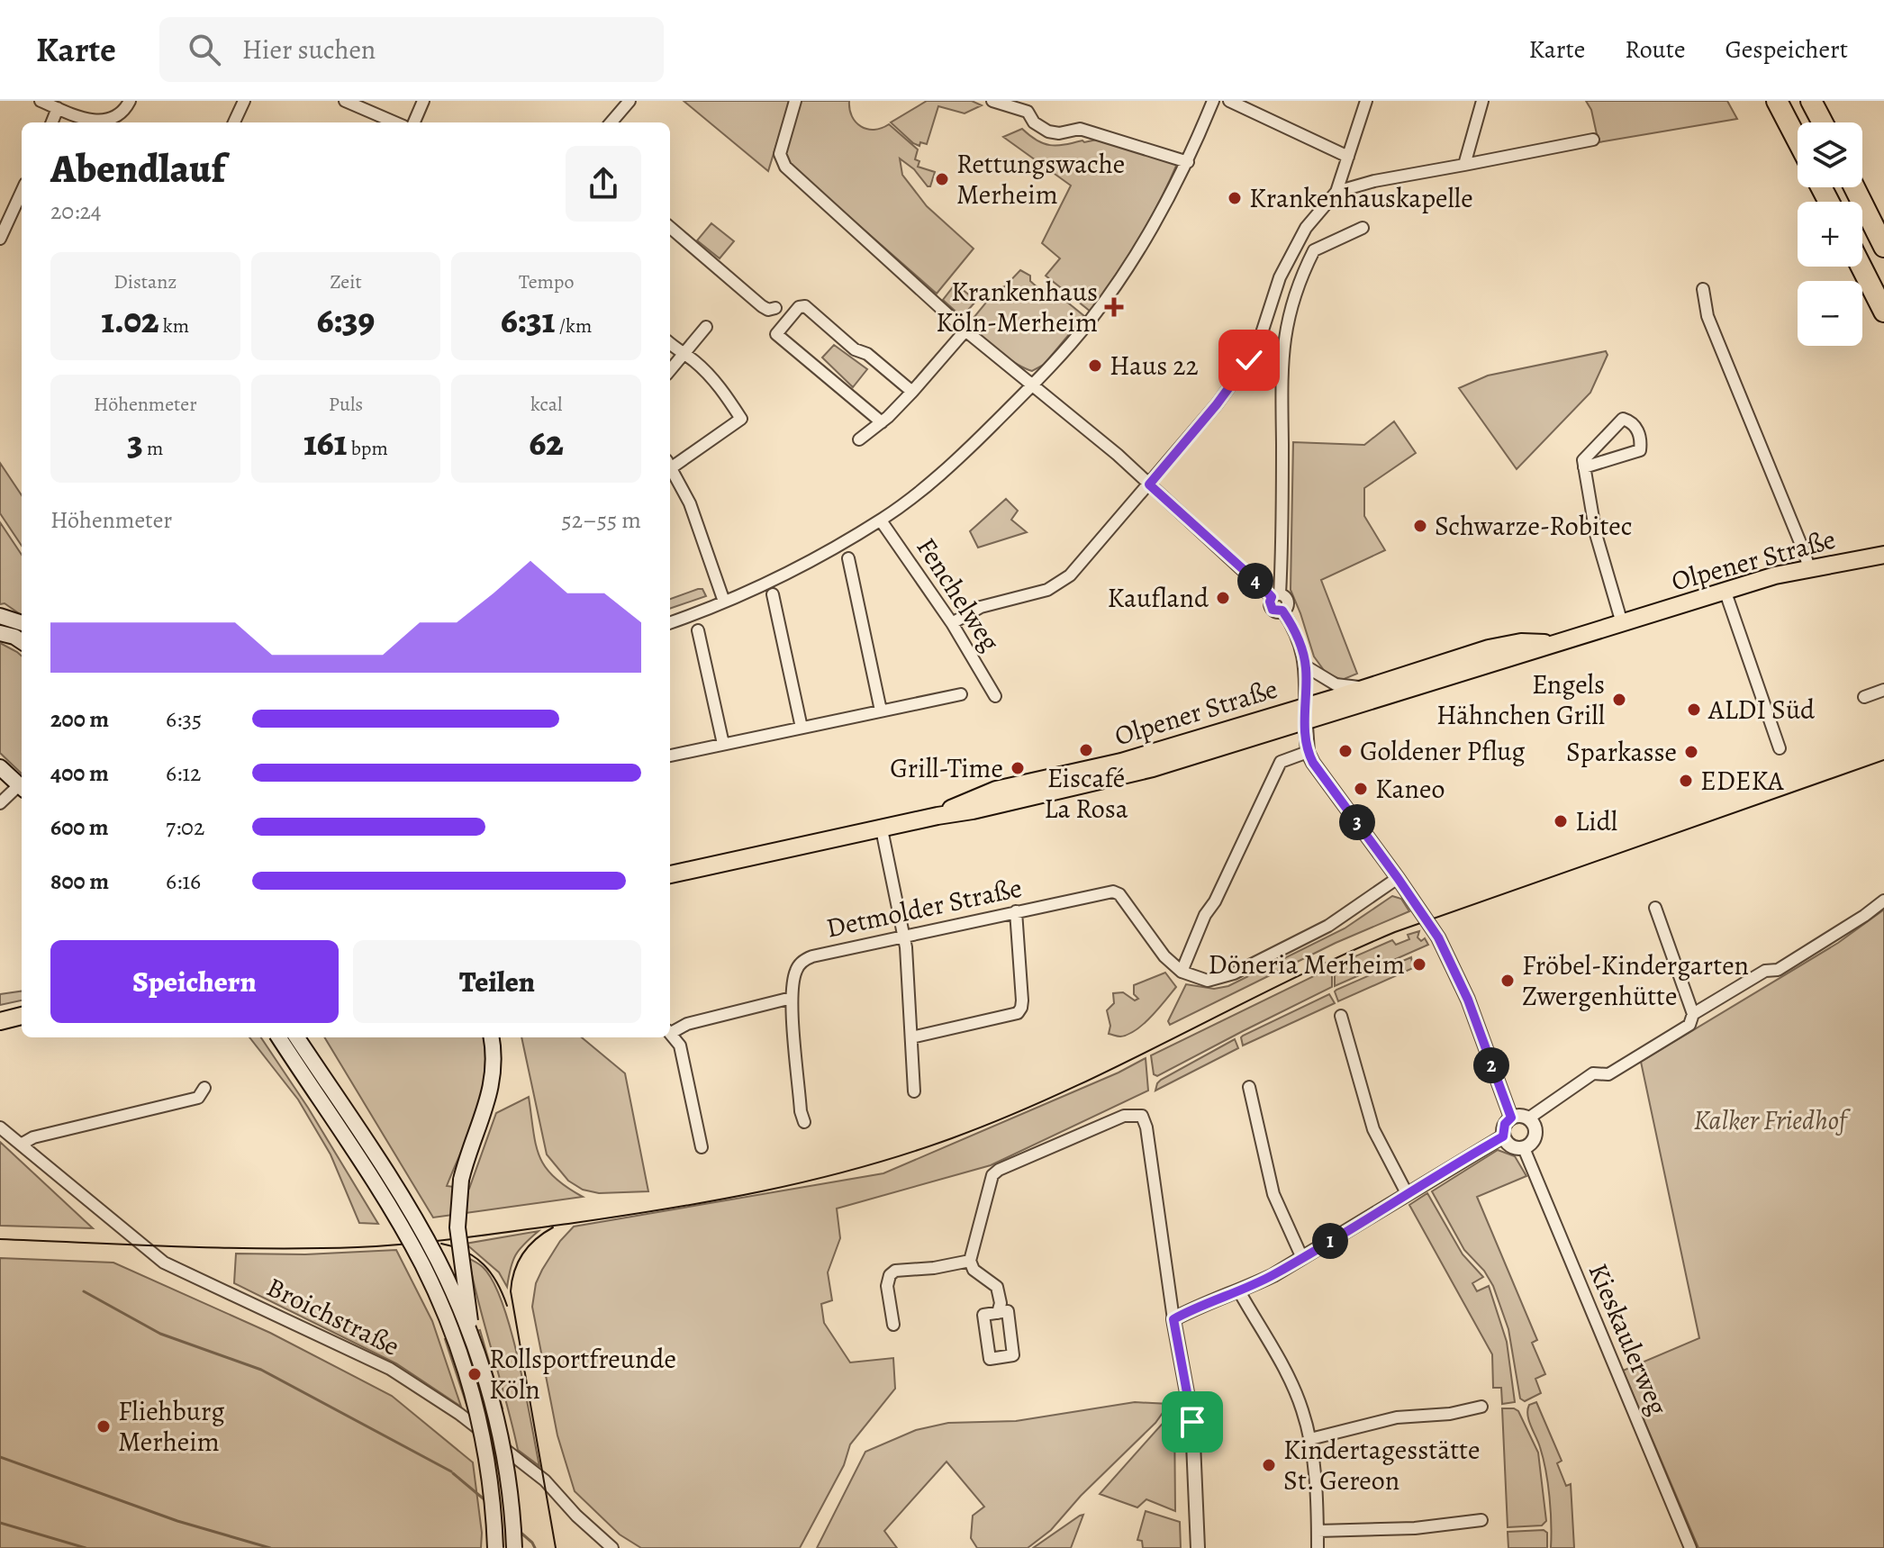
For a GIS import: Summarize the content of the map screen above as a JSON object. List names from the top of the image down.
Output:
{
  "streets": {
    "main road": ["Olpener Straße"],
    "street": [
      "Fenchelweg",
      "Detmolder Straße",
      "Broichstraße",
      "Kieskaulerweg"
    ]
  },
  "parks": ["Kalker Friedhof"],
  "places": {
    "other": [
      "Rettungswache Merheim",
      "Krankenhauskapelle",
      "Haus 22",
      "Schwarze-Robitec",
      "Kaufland",
      "Engels Hähnchen Grill",
      "ALDI Süd",
      "Eiscafé La Rosa",
      "Goldener Pflug",
      "Sparkasse",
      "Grill-Time",
      "EDEKA",
      "Kaneo",
      "Lidl",
      "Döneria Merheim",
      "Fröbel-Kindergarten Zwergenhütte",
      "Rollsportfreunde Köln",
      "Fliehburg Merheim",
      "Kindertagesstätte St. Gereon"
    ],
    "health": ["Krankenhaus Köln-Merheim"]
  },
  "page": {
    "header": "Karte",
    "search": "Hier suchen",
    "nav": ["Karte", "Route", "Gespeichert"],
    "map_buttons": ["+", "−"],
    "heading": ["Abendlauf", "20:24"],
    "stats": [
      ["Distanz", "1.02 km"],
      ["Zeit", "6:39"],
      ["Tempo", "6:31 /km"],
      ["Höhenmeter", "3 m"],
      ["Puls", "161 bpm"],
      ["kcal", "62"]
    ],
    "chart": ["Höhenmeter", "52–55 m"],
    "pins": [
      "4",
      "3",
      "2",
      "1"
    ],
    "list": [
      {
        "name": "200 m",
        "note": "6:35"
      },
      {
        "name": "400 m",
        "note": "6:12"
      },
      {
        "name": "600 m",
        "note": "7:02"
      },
      {
        "name": "800 m",
        "note": "6:16"
      }
    ],
    "buttons": ["Speichern", "Teilen"]
  }
}
